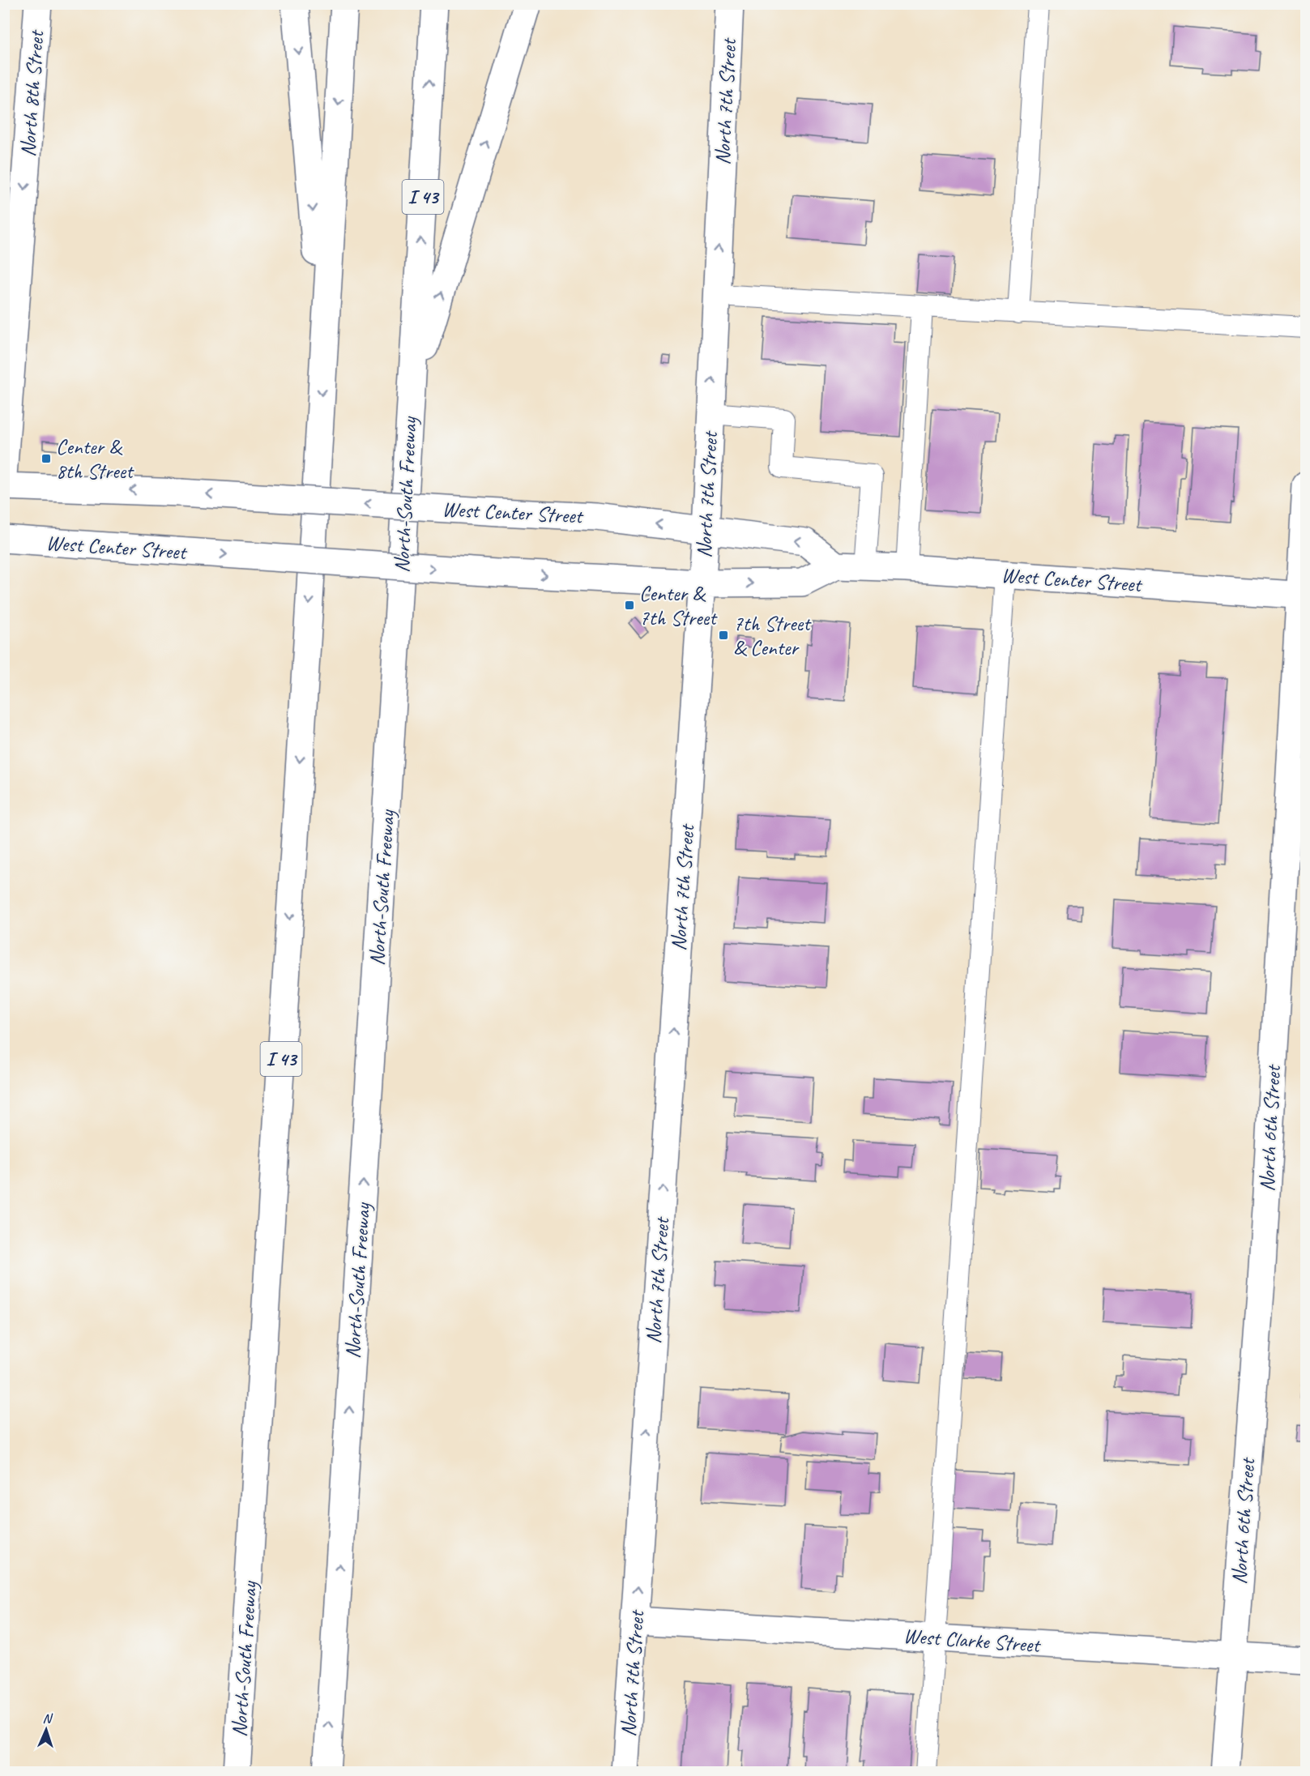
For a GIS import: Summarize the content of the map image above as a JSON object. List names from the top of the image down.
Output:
{
  "streets": {
    "main road": [
      "North 8th Street",
      "North 7th Street",
      "I 43",
      "North-South Freeway",
      "West Center Street",
      "North 6th Street",
      "West Clarke Street"
    ]
  },
  "crossings": [
    ["North 7th Street", "West Center Street"],
    ["North 7th Street", "West Clarke Street"],
    ["West Center Street", "North 6th Street"],
    ["North 6th Street", "West Clarke Street"]
  ],
  "one_way": ["North 8th Street", "North 7th Street"],
  "places": {
    "transit": ["Center & 8th Street", "Center & 7th Street", "7th Street & Center"]
  },
  "north": "top"
}
